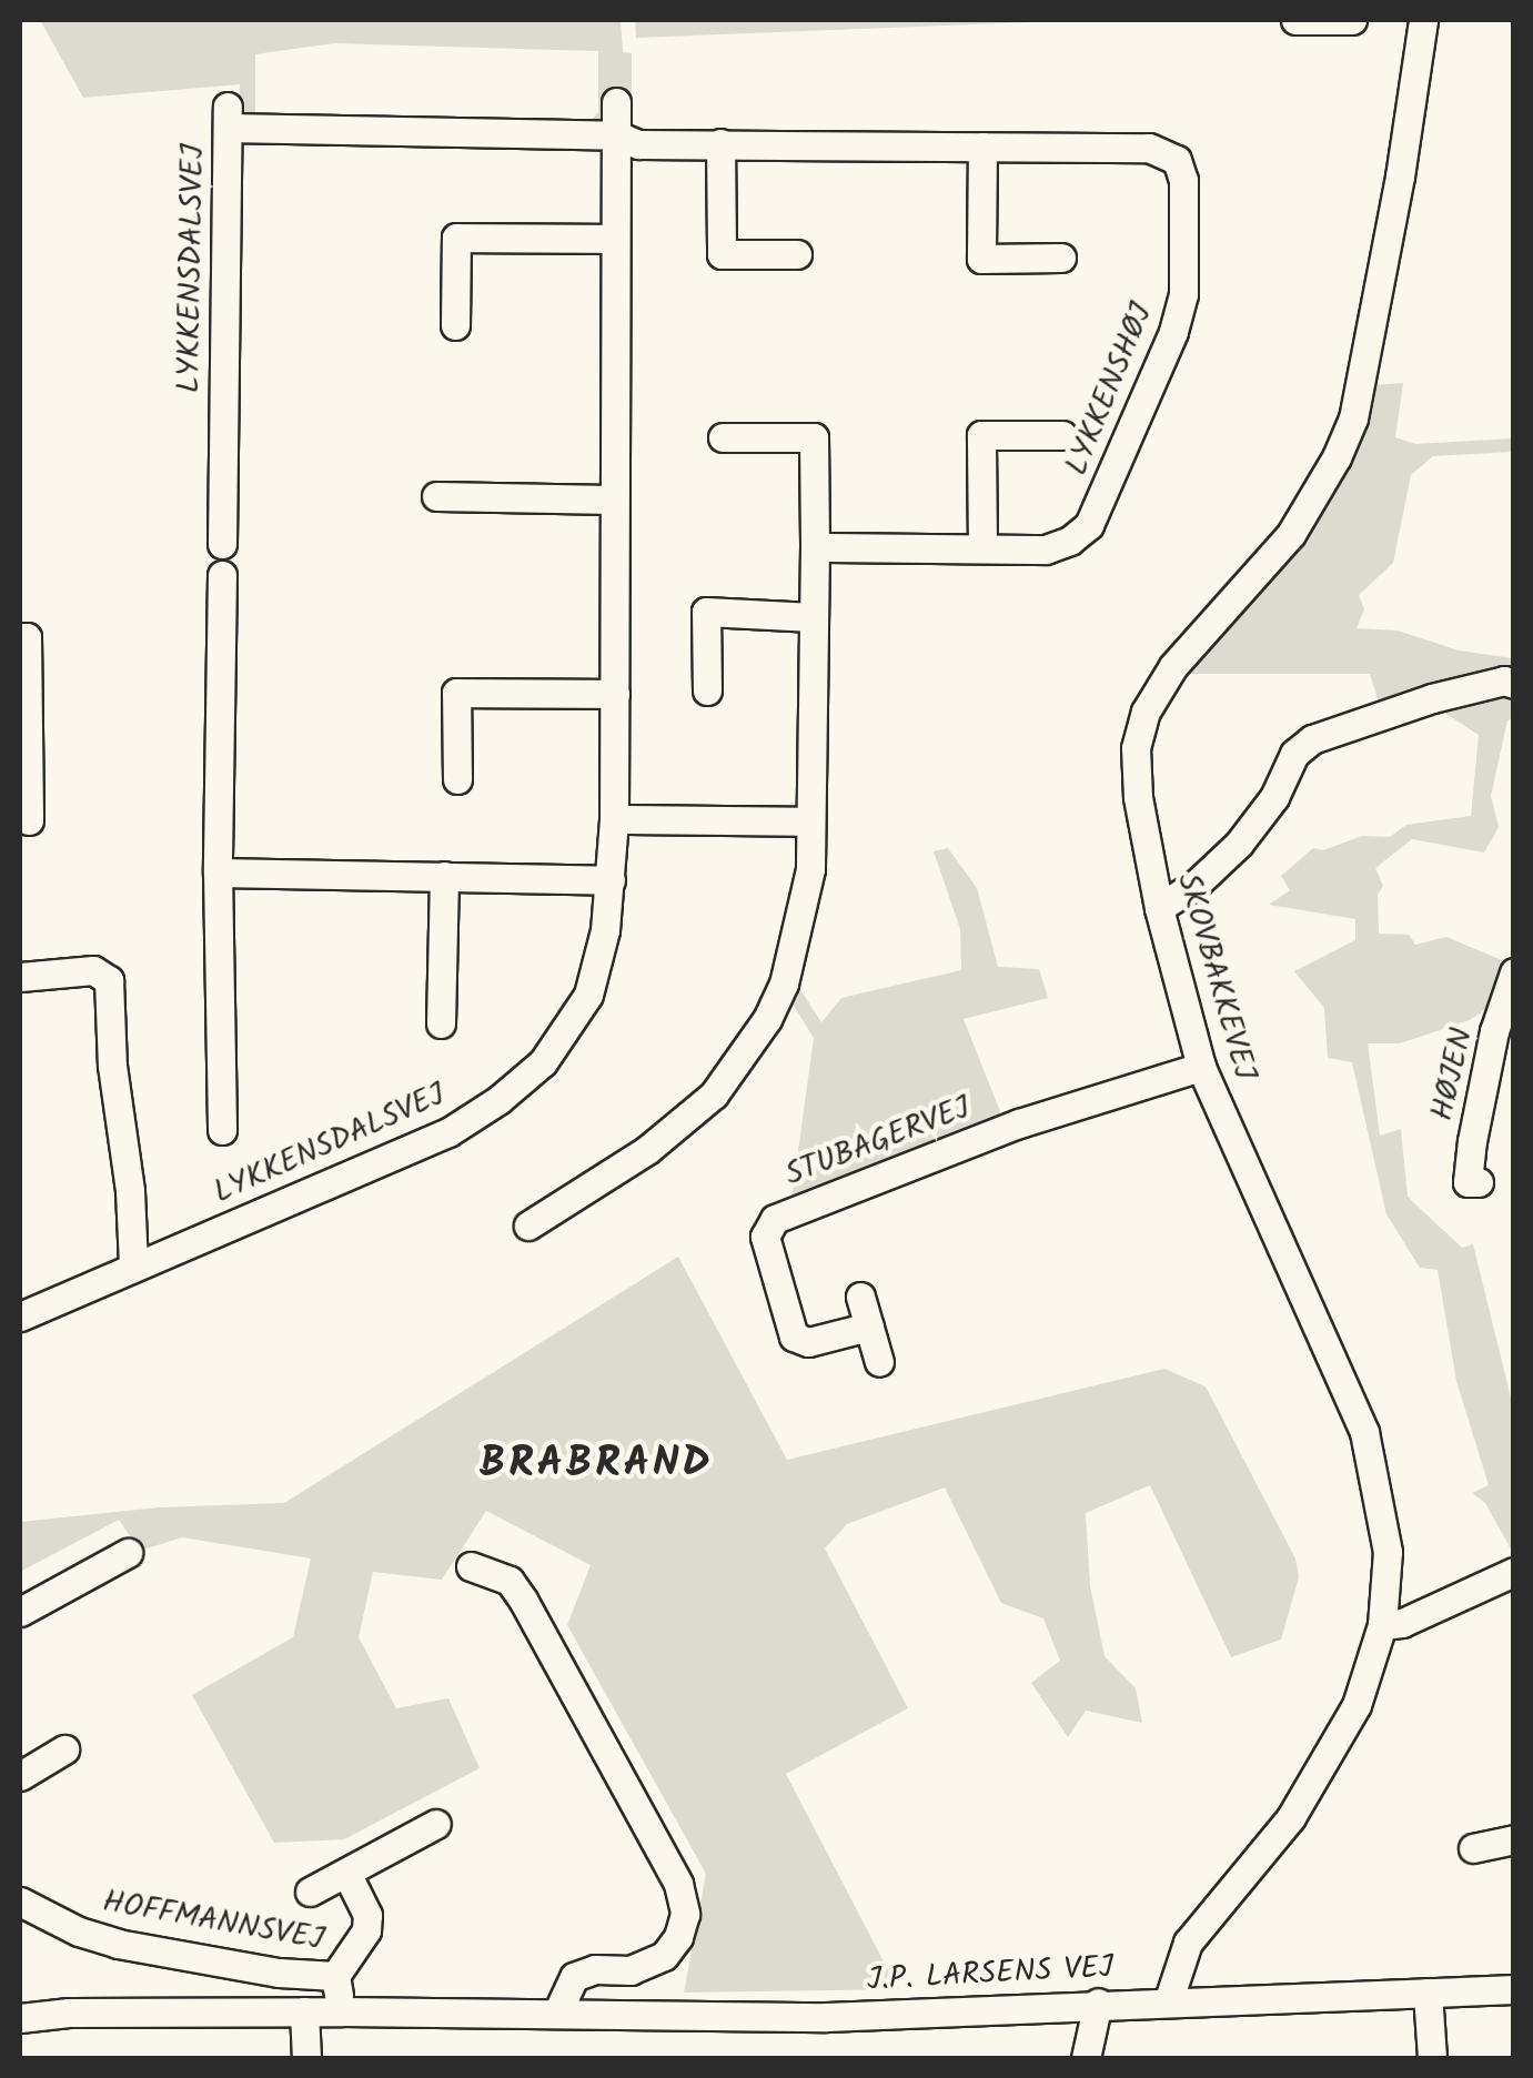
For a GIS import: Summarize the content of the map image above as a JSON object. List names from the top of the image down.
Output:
{
  "streets": {
    "street": [
      "LYKKENSDALSVEJ",
      "LYKKENSHØJ",
      "SKOVBAKKEVEJ",
      "HØJEN",
      "STUBAGERVEJ",
      "HOFFMANNSVEJ",
      "J.P. LARSENS VEJ"
    ]
  },
  "crossings": [
    ["LYKKENSDALSVEJ", "LYKKENSHØJ"],
    ["SKOVBAKKEVEJ", "STUBAGERVEJ"],
    ["SKOVBAKKEVEJ", "J.P. LARSENS VEJ"],
    ["HOFFMANNSVEJ", "J.P. LARSENS VEJ"]
  ],
  "districts": ["BRABRAND"]
}
